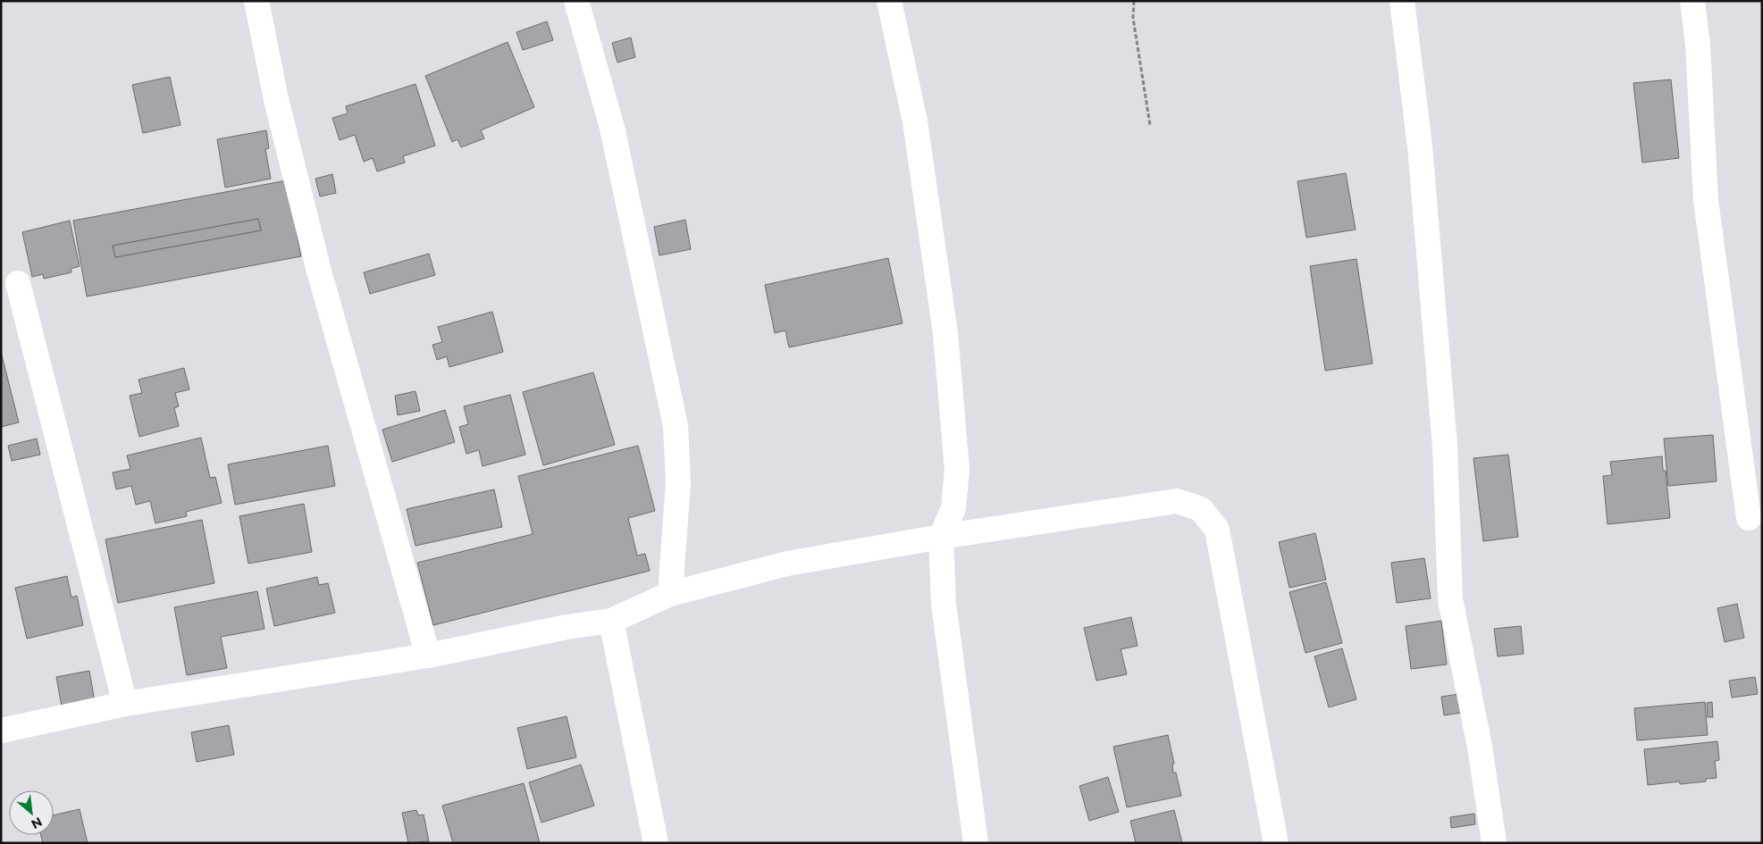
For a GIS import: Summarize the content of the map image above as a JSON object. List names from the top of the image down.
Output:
{
  "north": "bottom right"
}
